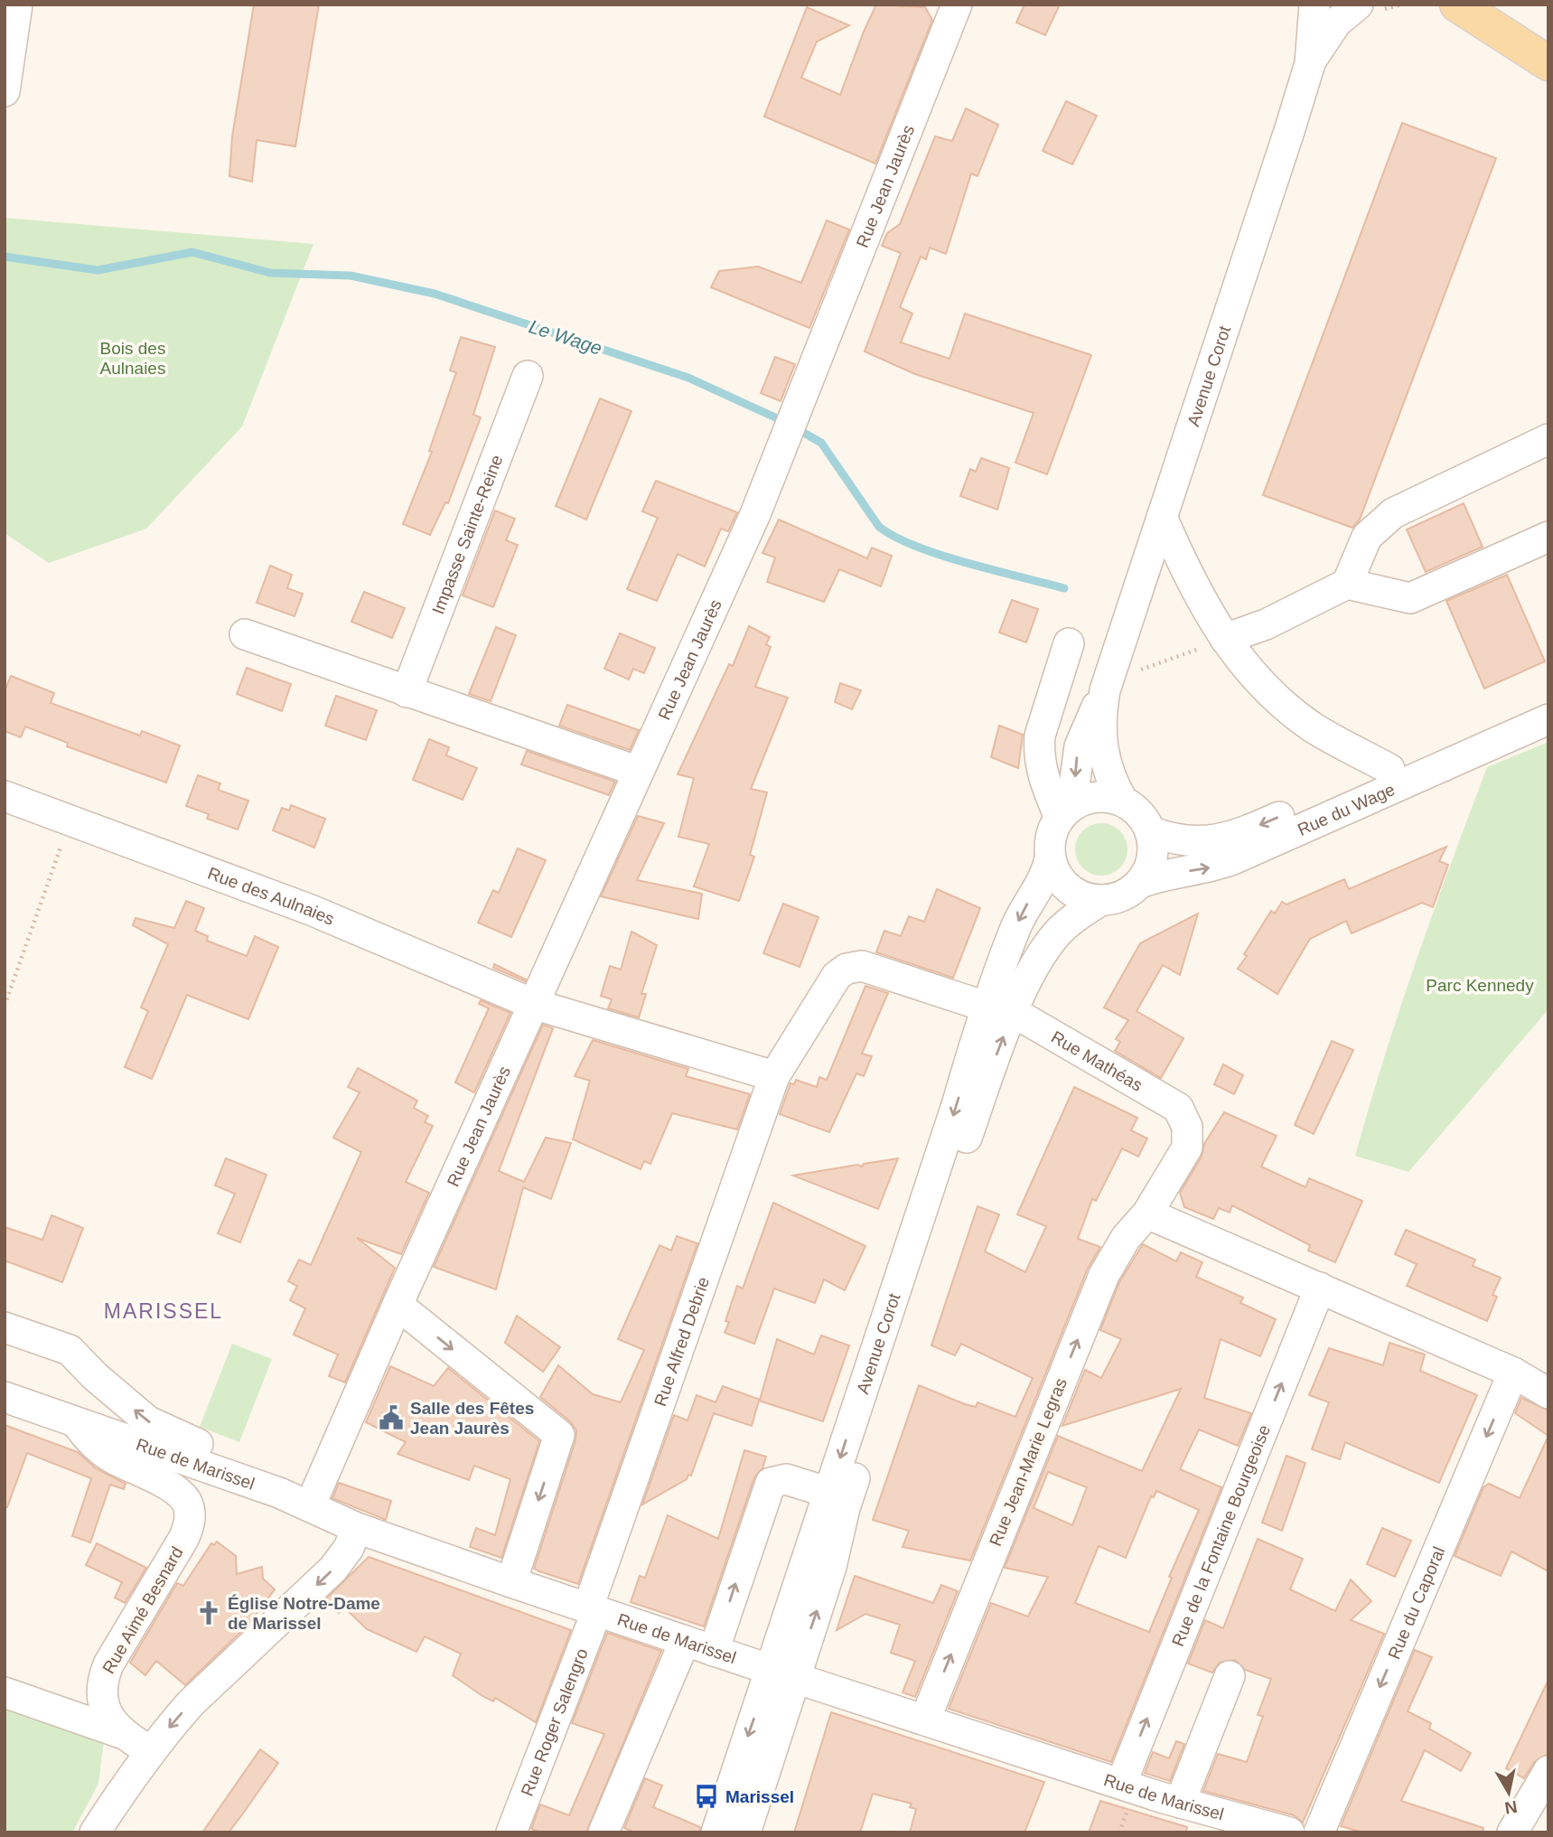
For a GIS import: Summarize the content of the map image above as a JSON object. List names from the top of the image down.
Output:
{
  "streets": {
    "street": [
      "Rue Jean Jaurès",
      "Avenue Corot",
      "Impasse Sainte-Reine",
      "Rue du Wage",
      "Rue des Aulnaies",
      "Rue Mathéas",
      "Rue Alfred Debrie",
      "Rue Jean-Marie Legras",
      "Rue de Marissel",
      "Rue de la Fontaine Bourgeoise",
      "Rue du Caporal",
      "Rue Aimé Besnard",
      "Rue Roger Salengro"
    ]
  },
  "crossings": [
    ["Rue Jean Jaurès", "Rue des Aulnaies"],
    ["Rue Jean Jaurès", "Rue de Marissel"],
    ["Avenue Corot", "Rue du Wage"],
    ["Avenue Corot", "Rue Mathéas"],
    ["Avenue Corot", "Rue de Marissel"],
    ["Rue Mathéas", "Rue Alfred Debrie"],
    ["Rue Mathéas", "Rue Jean-Marie Legras"],
    ["Rue Alfred Debrie", "Rue de Marissel"],
    ["Rue Alfred Debrie", "Rue Roger Salengro"],
    ["Rue Jean-Marie Legras", "Rue de Marissel"],
    ["Rue de Marissel", "Rue de la Fontaine Bourgeoise"],
    ["Rue de Marissel", "Rue Aimé Besnard"],
    ["Rue de Marissel", "Rue Roger Salengro"]
  ],
  "one_way": ["Rue Jean-Marie Legras", "Rue de la Fontaine Bourgeoise"],
  "districts": ["MARISSEL"],
  "water": ["Le Wage"],
  "parks": ["Bois des Aulnaies", "Parc Kennedy"],
  "places": {
    "public building": ["Salle des Fêtes Jean Jaurès"],
    "church": ["Église Notre-Dame de Marissel"],
    "bus stop": ["Marissel"]
  },
  "north": "bottom"
}
